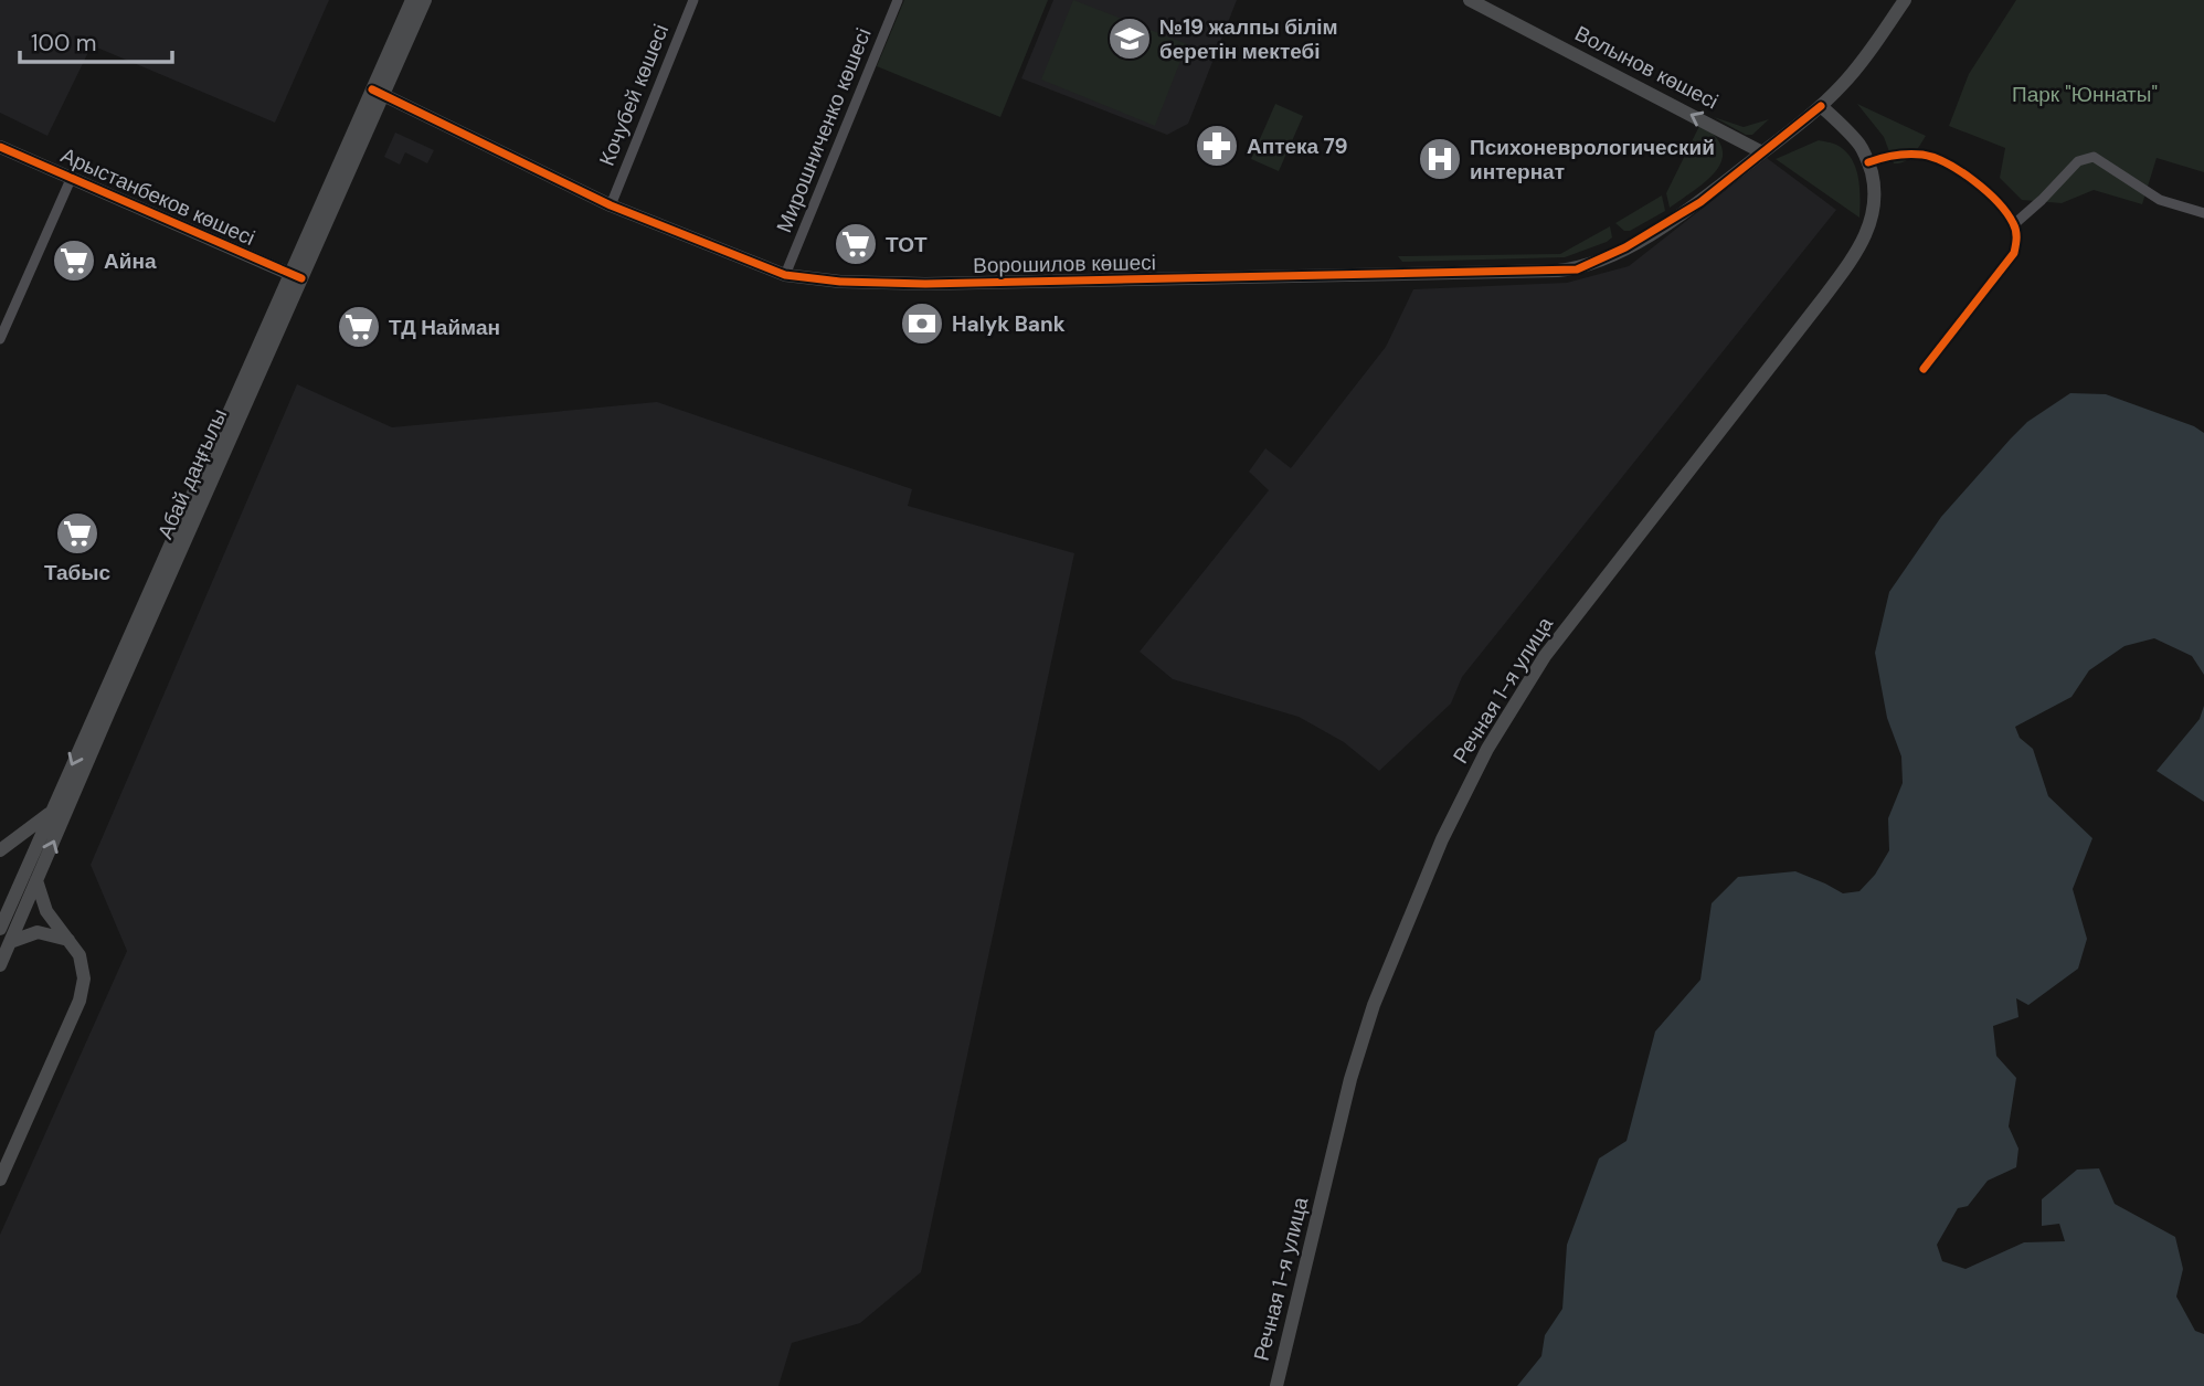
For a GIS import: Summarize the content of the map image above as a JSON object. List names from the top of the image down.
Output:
{
  "streets": {
    "main road": [
      "Волынов көшесі",
      "Арыстанбеков көшесі",
      "Ворошилов көшесі",
      "Абай даңғылы",
      "Речная 1-я улица"
    ],
    "street": ["Кочубей көшесі", "Мирошниченко көшесі"]
  },
  "crossings": [
    ["Волынов көшесі", "Ворошилов көшесі"],
    ["Кочубей көшесі", "Ворошилов көшесі"],
    ["Мирошниченко көшесі", "Ворошилов көшесі"],
    ["Арыстанбеков көшесі", "Абай даңғылы"],
    ["Ворошилов көшесі", "Абай даңғылы"],
    ["Ворошилов көшесі", "Речная 1-я улица"]
  ],
  "one_way": ["Волынов көшесі"],
  "parks": ["Парк \"Юннаты\""],
  "places": {
    "school or university": ["№19 жалпы білім беретін мектебі"],
    "pharmacy": ["Аптека 79"],
    "hospital": ["Психоневрологический интернат"],
    "supermarket": [
      "ТОТ",
      "Айна",
      "ТД Найман",
      "Табыс"
    ],
    "bank": ["Halyk Bank"]
  },
  "scale_bar": "100 m"
}
